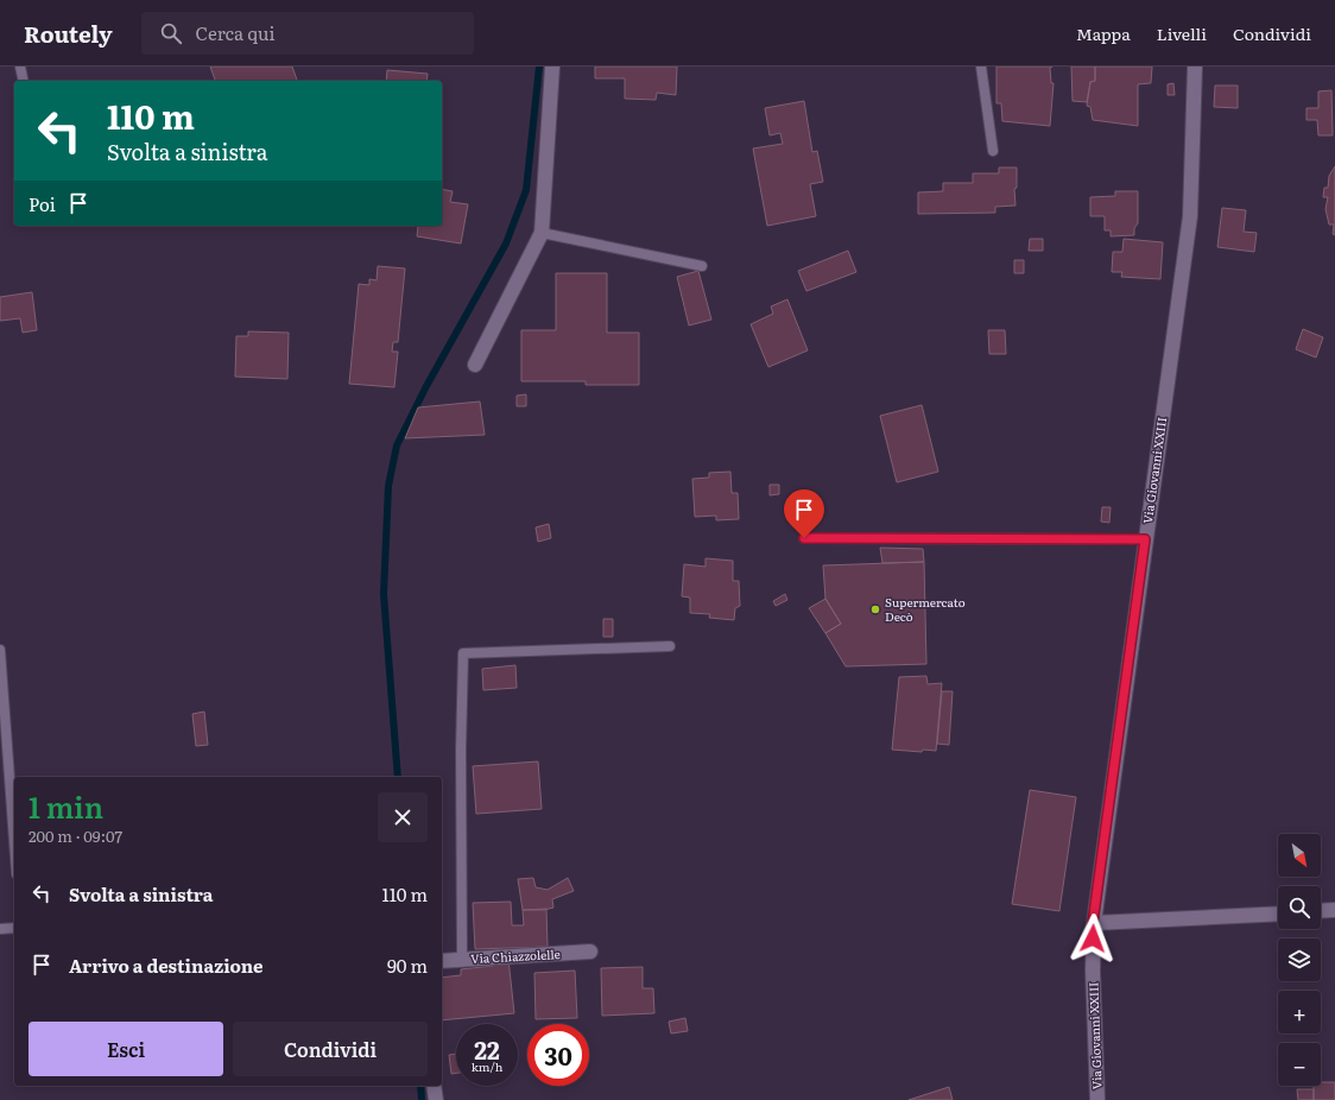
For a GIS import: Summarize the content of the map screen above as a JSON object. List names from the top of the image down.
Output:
{
  "streets": {
    "street": ["Via Giovanni XXIII", "Via Chiazzolelle"]
  },
  "places": ["Supermercato Decò"],
  "north": "bottom right",
  "page": {
    "header": "Routely",
    "search": "Cerca qui",
    "nav": ["Mappa", "Livelli", "Condividi"],
    "turn": ["110 m", "Svolta a sinistra"],
    "then": "Poi",
    "heading": ["1 min", "200 m · 09:07"],
    "map_buttons": ["+", "−"],
    "list": [
      {
        "name": "Svolta a sinistra",
        "value": "110 m"
      },
      {
        "name": "Arrivo a destinazione",
        "value": "90 m"
      }
    ],
    "buttons": ["Esci", "Condividi"],
    "speed": "22 km/h",
    "limit": "30"
  }
}
